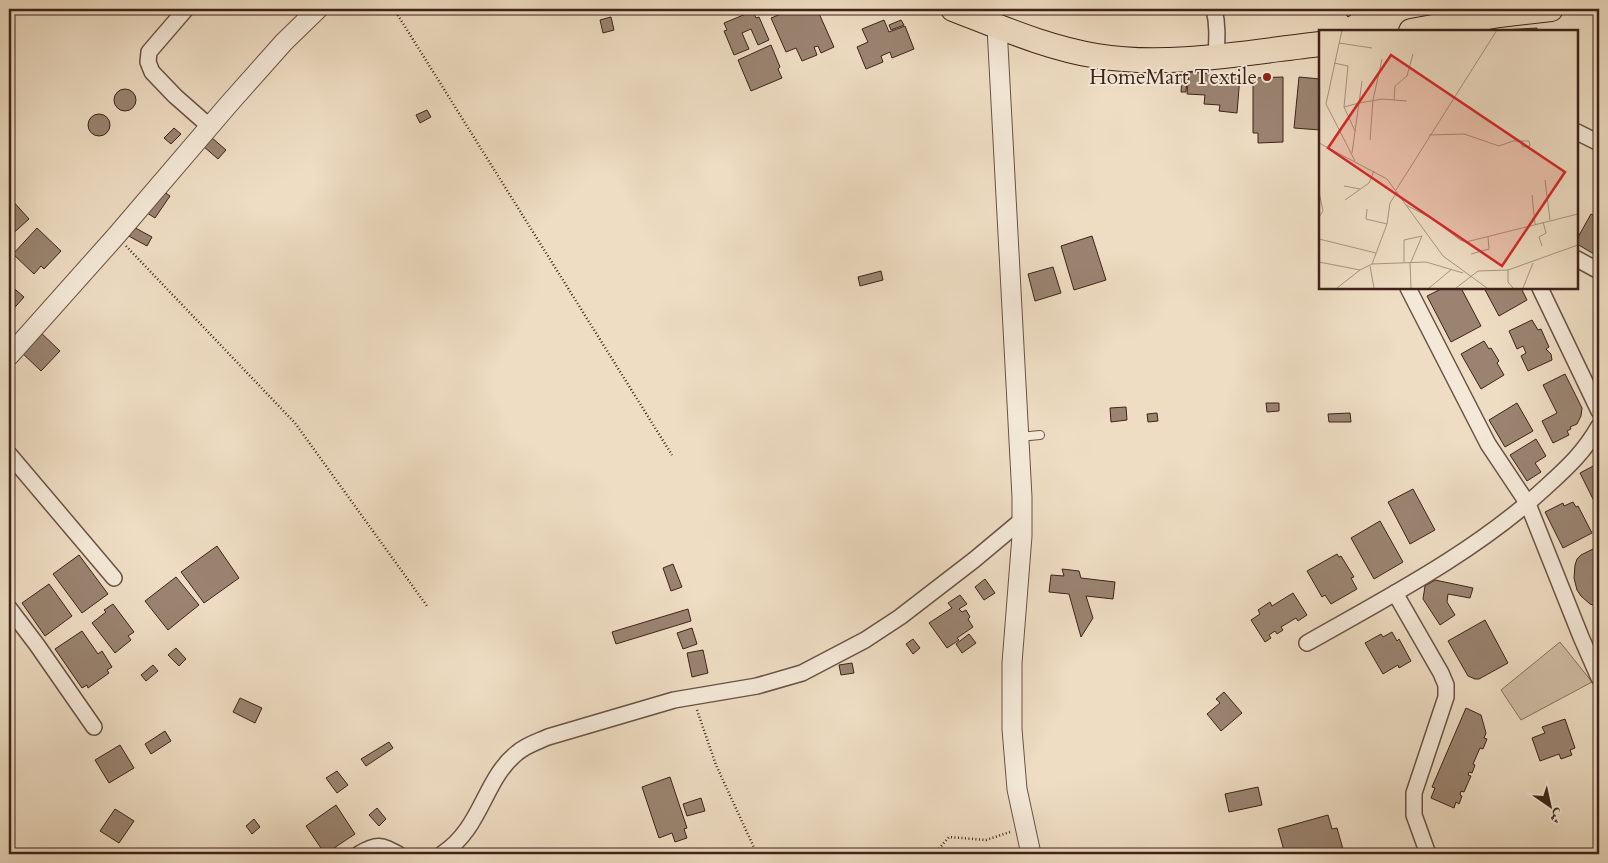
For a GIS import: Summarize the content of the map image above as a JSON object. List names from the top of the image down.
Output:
{
  "places": ["HomeMart Textile"],
  "north": "bottom right"
}
